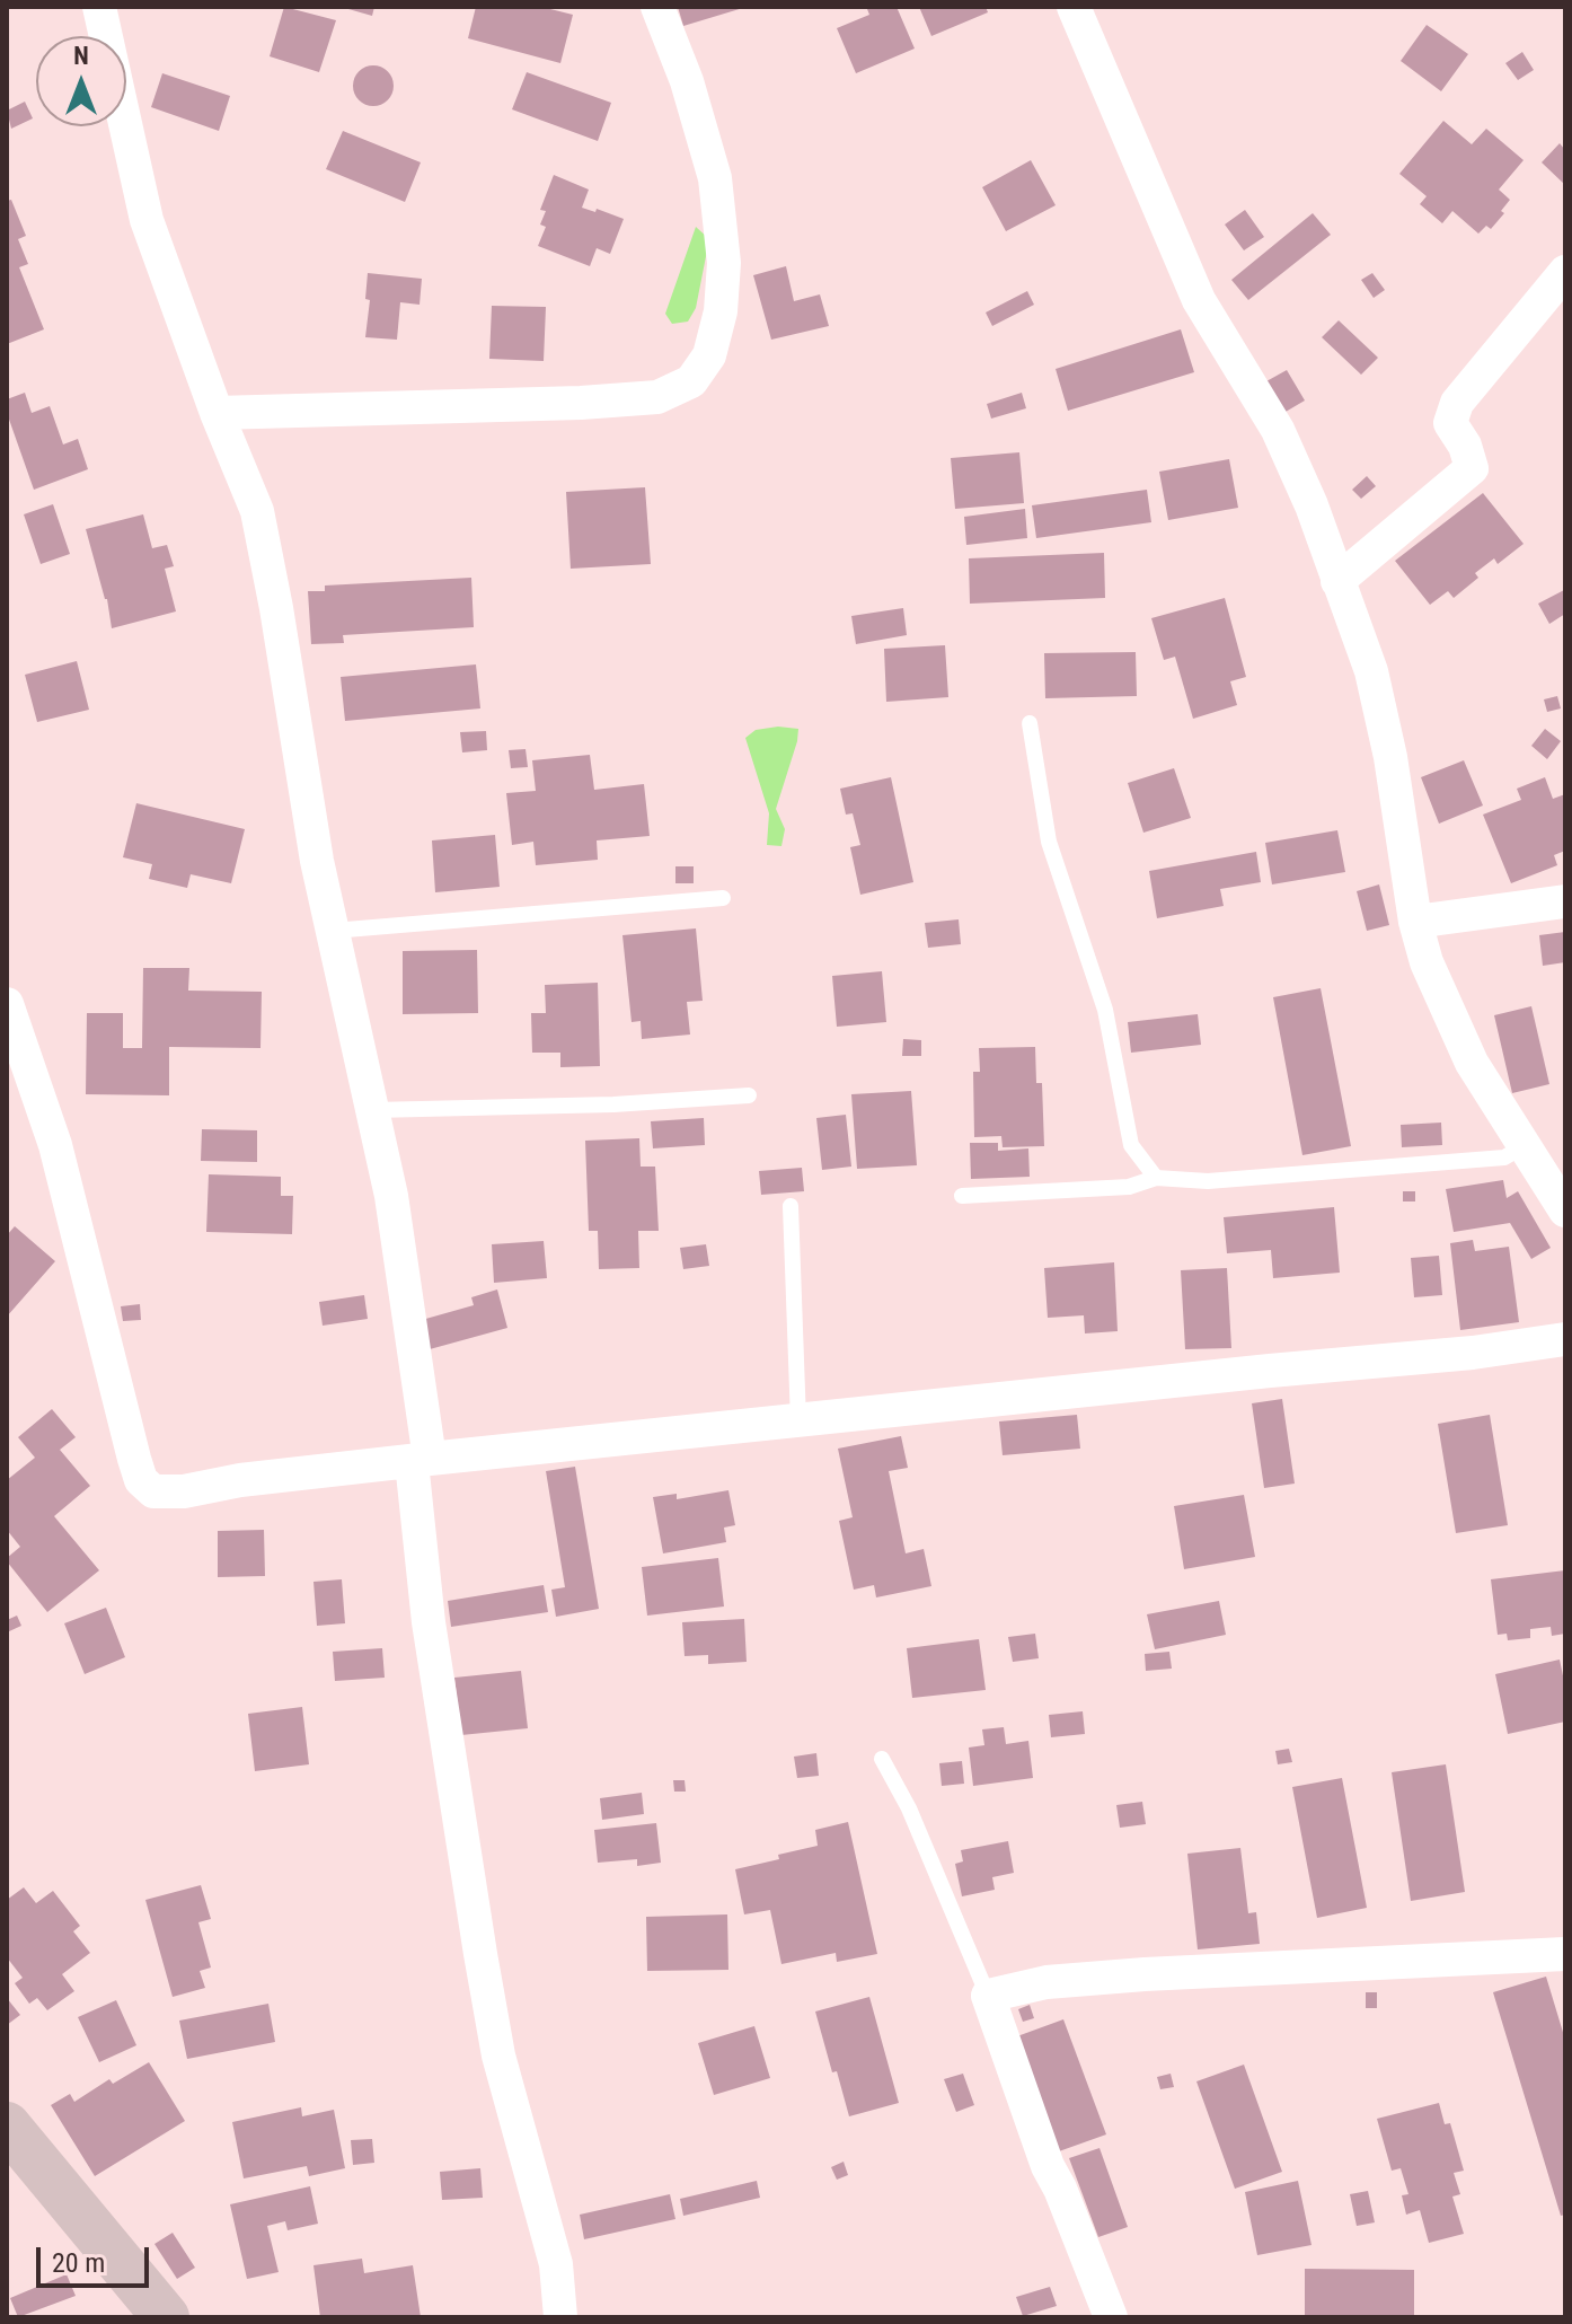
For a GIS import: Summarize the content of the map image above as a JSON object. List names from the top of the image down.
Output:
{
  "scale_bar": "20 m",
  "north": "top"
}
